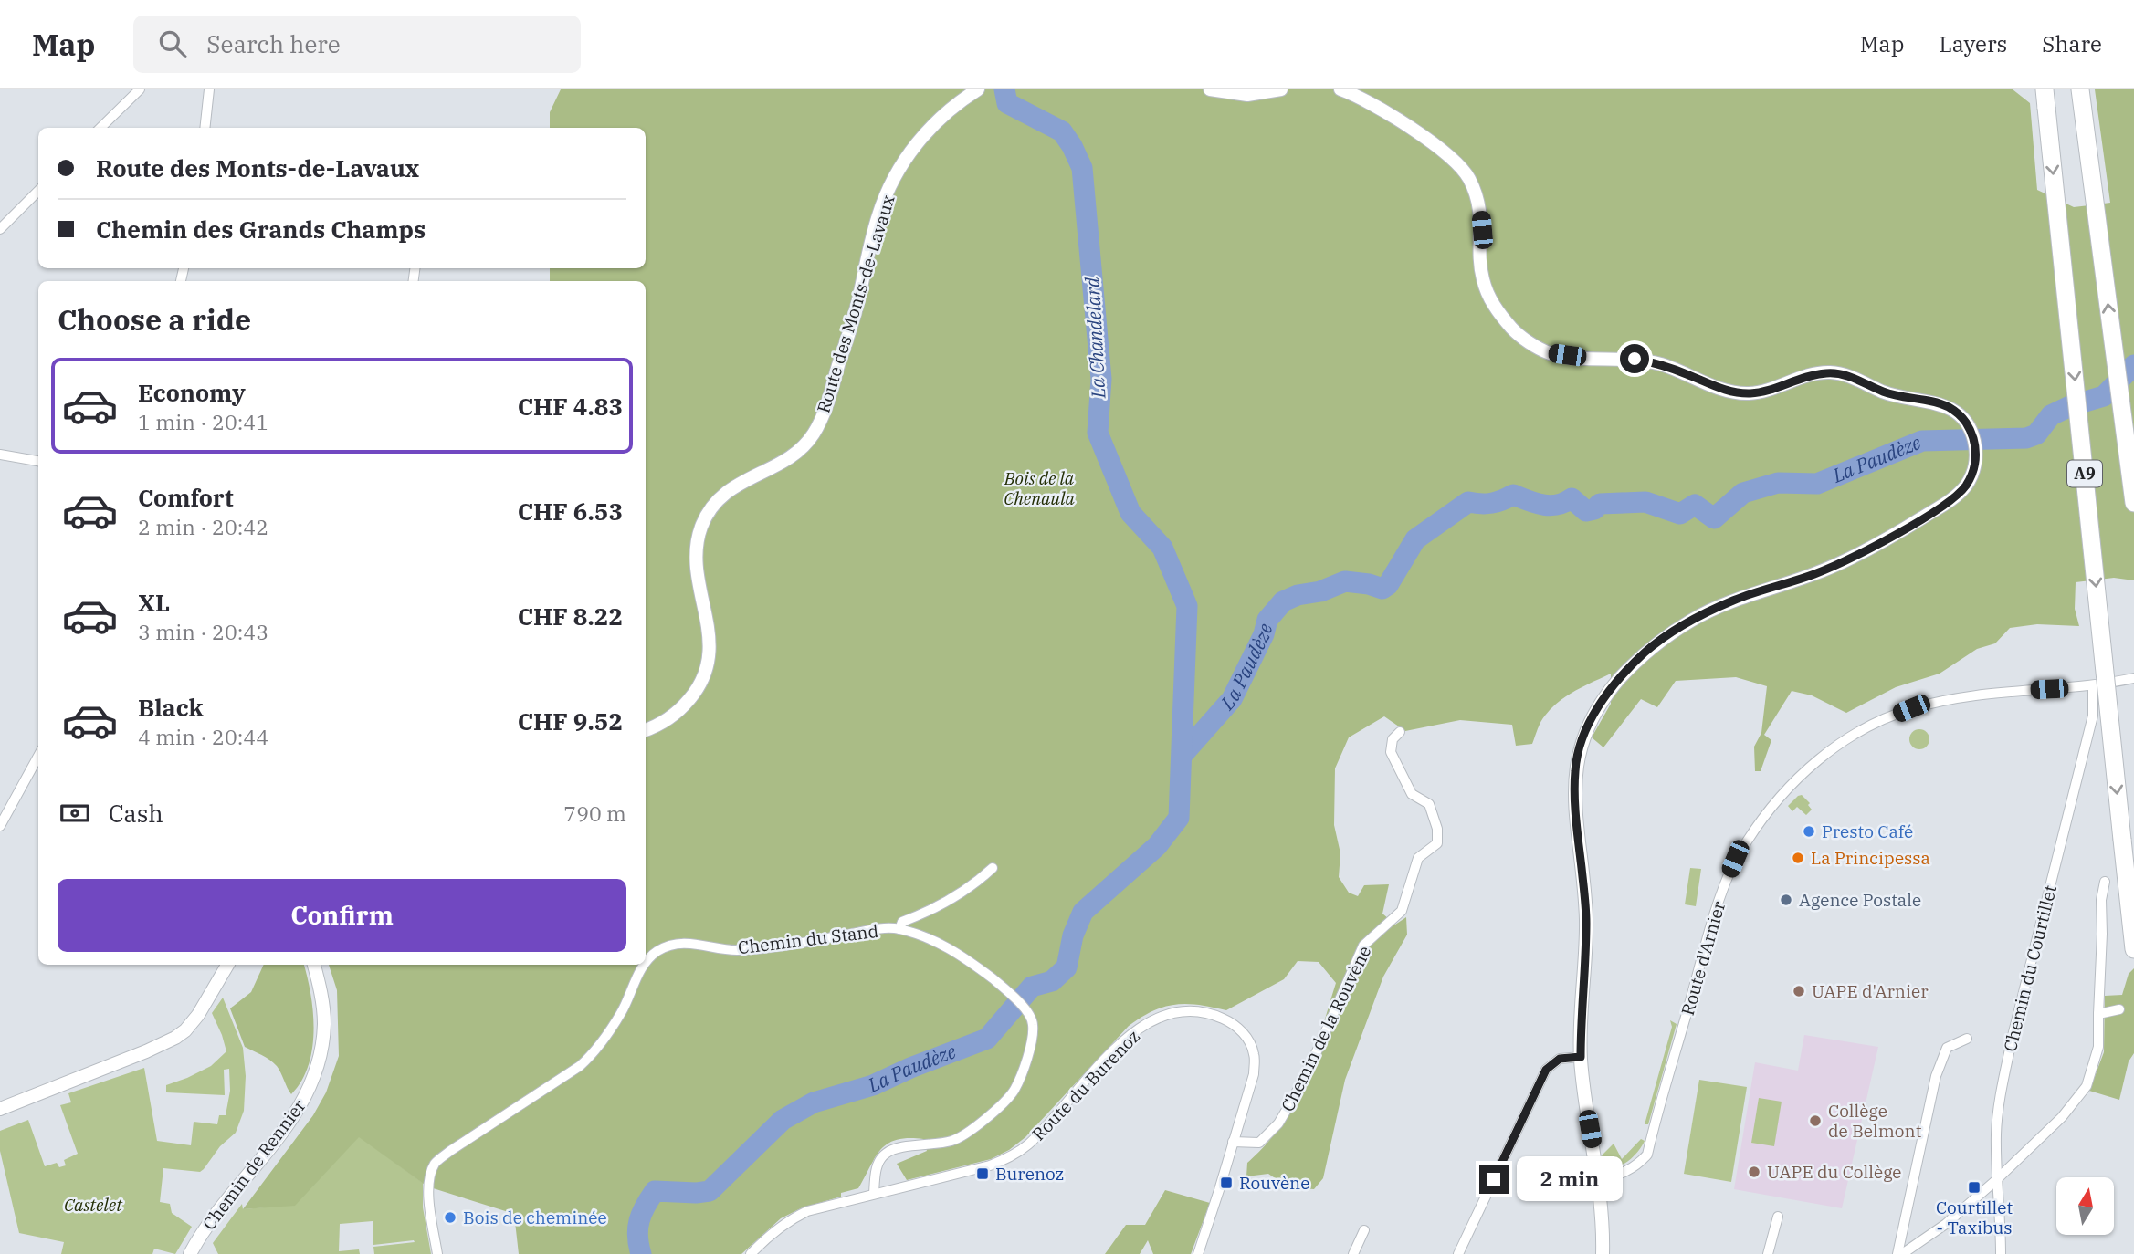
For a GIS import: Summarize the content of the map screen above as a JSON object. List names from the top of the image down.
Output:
{
  "streets": {
    "highway": ["A9"],
    "street": [
      "Route des Monts-de-Lavaux",
      "Chemin du Stand",
      "Route d'Arnier",
      "Chemin du Courtillet",
      "Chemin de la Rouvène",
      "Route du Burenoz",
      "Chemin de Rennier"
    ]
  },
  "crossings": [
    ["Chemin du Stand", "Route du Burenoz"],
    ["Route d'Arnier", "Chemin du Courtillet"],
    ["Chemin de la Rouvène", "Route du Burenoz"]
  ],
  "water": ["La Chandelard", "La Paudèze"],
  "parks": ["Bois de la Chenaula", "Castelet"],
  "places": {
    "other": [
      "Presto Café",
      "La Principessa",
      "Agence Postale",
      "UAPE d'Arnier",
      "Collège de Belmont",
      "UAPE du Collège",
      "Bois de cheminée"
    ],
    "transit": ["Burenoz", "Rouvène", "Courtillet - Taxibus"]
  },
  "north": "top",
  "page": {
    "header": "Map",
    "search": "Search here",
    "nav": ["Map", "Layers", "Share"],
    "banner": ["Route des Monts-de-Lavaux", "Chemin des Grands Champs"],
    "heading": "Choose a ride",
    "list": [
      {
        "name": "Economy",
        "note": "1 min · 20:41",
        "value": "CHF 4.83"
      },
      {
        "name": "Comfort",
        "note": "2 min · 20:42",
        "value": "CHF 6.53"
      },
      {
        "name": "XL",
        "note": "3 min · 20:43",
        "value": "CHF 8.22"
      },
      {
        "name": "Black",
        "note": "4 min · 20:44",
        "value": "CHF 9.52"
      }
    ],
    "pay": ["Cash", "790 m"],
    "buttons": "Confirm",
    "bubble": "2 min"
  }
}
